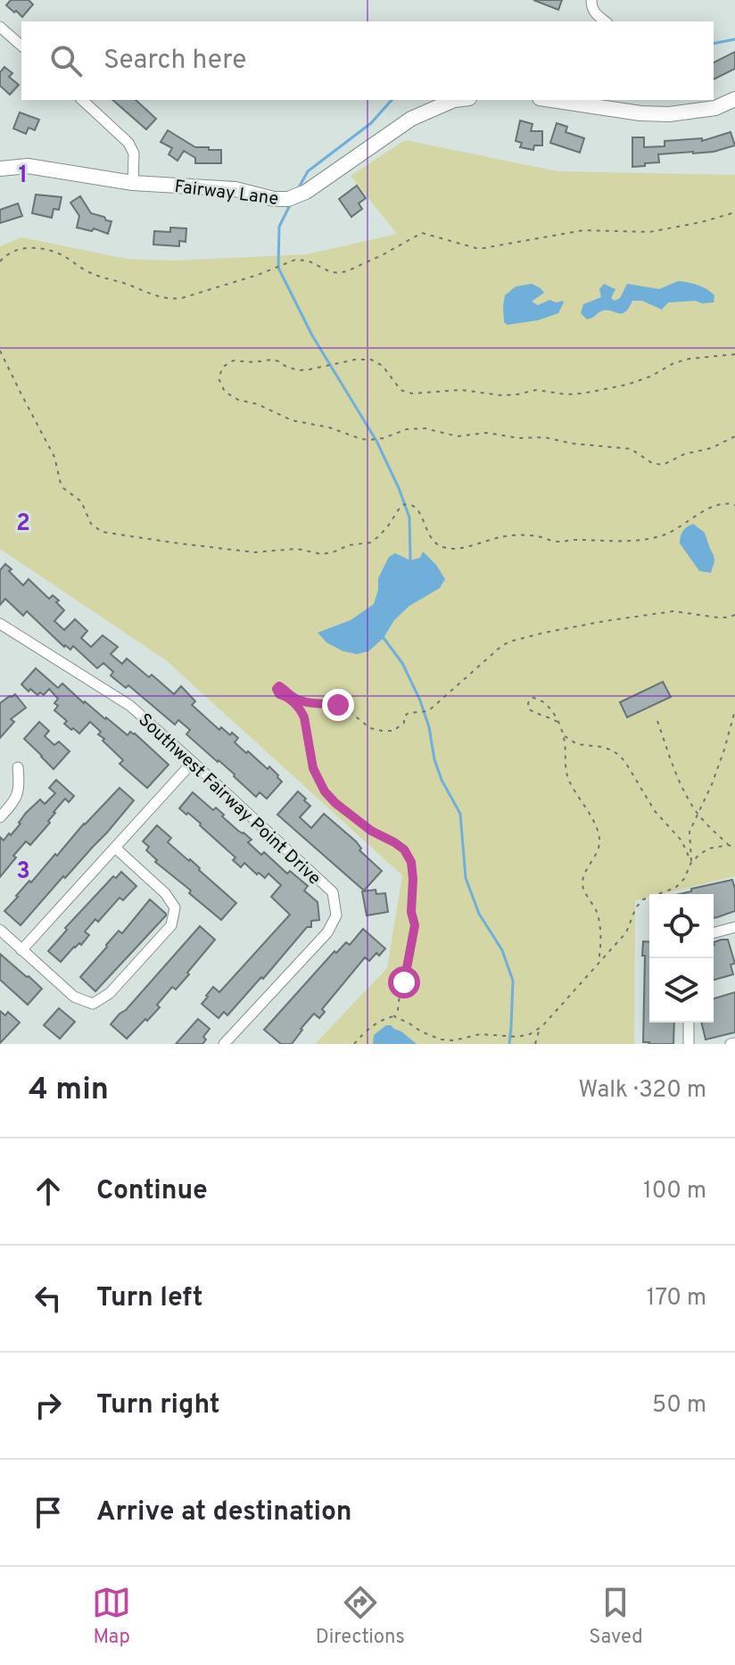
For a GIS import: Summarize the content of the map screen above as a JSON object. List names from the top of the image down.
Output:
{
  "streets": {
    "street": ["Fairway Lane", "Southwest Fairway Point Drive"]
  },
  "page": {
    "search": "Search here",
    "heading": ["4 min", "Walk · 320 m"],
    "list": [
      ["Continue", "100 m"],
      ["Turn left", "170 m"],
      ["Turn right", "50 m"],
      "Arrive at destination"
    ],
    "nav": ["Map", "Directions", "Saved"]
  },
  "grid": {
    "rows": ["1", "2", "3"]
  }
}
